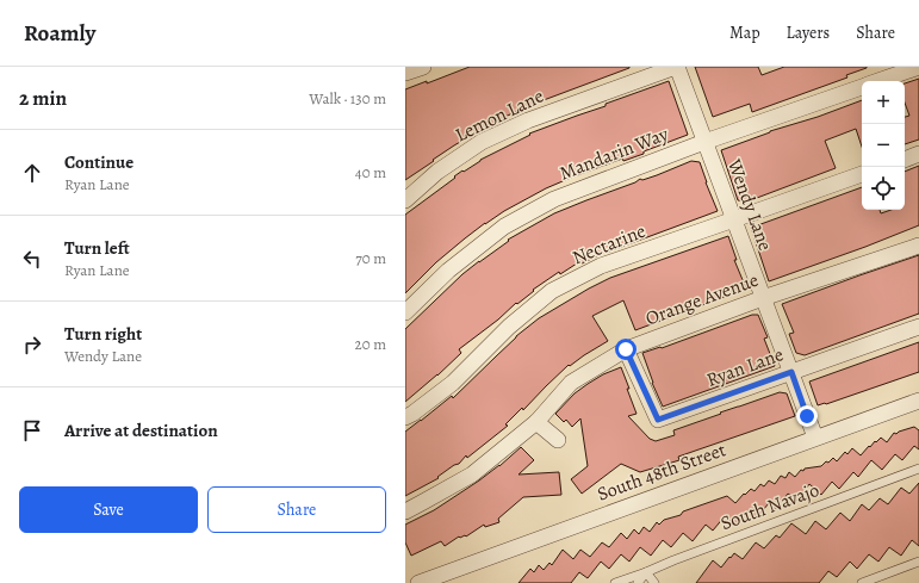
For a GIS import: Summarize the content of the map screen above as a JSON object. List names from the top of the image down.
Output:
{
  "streets": {
    "street": [
      "Lemon Lane",
      "Mandarin Way",
      "Wendy Lane",
      "Nectarine",
      "Orange Avenue",
      "Ryan Lane",
      "South 48th Street"
    ],
    "lane": ["South Navajo"]
  },
  "crossings": [
    ["Lemon Lane", "Wendy Lane"],
    ["Mandarin Way", "Wendy Lane"],
    ["Wendy Lane", "Nectarine"],
    ["Wendy Lane", "Orange Avenue"],
    ["Wendy Lane", "Ryan Lane"],
    ["Wendy Lane", "South 48th Street"],
    ["Orange Avenue", "Ryan Lane"]
  ],
  "page": {
    "header": "Roamly",
    "nav": ["Map", "Layers", "Share"],
    "heading": ["2 min", "Walk · 130 m"],
    "map_buttons": ["+", "−"],
    "list": [
      ["Continue", "Ryan Lane", "40 m"],
      ["Turn left", "Ryan Lane", "70 m"],
      ["Turn right", "Wendy Lane", "20 m"],
      "Arrive at destination"
    ],
    "buttons": ["Save", "Share"]
  }
}
